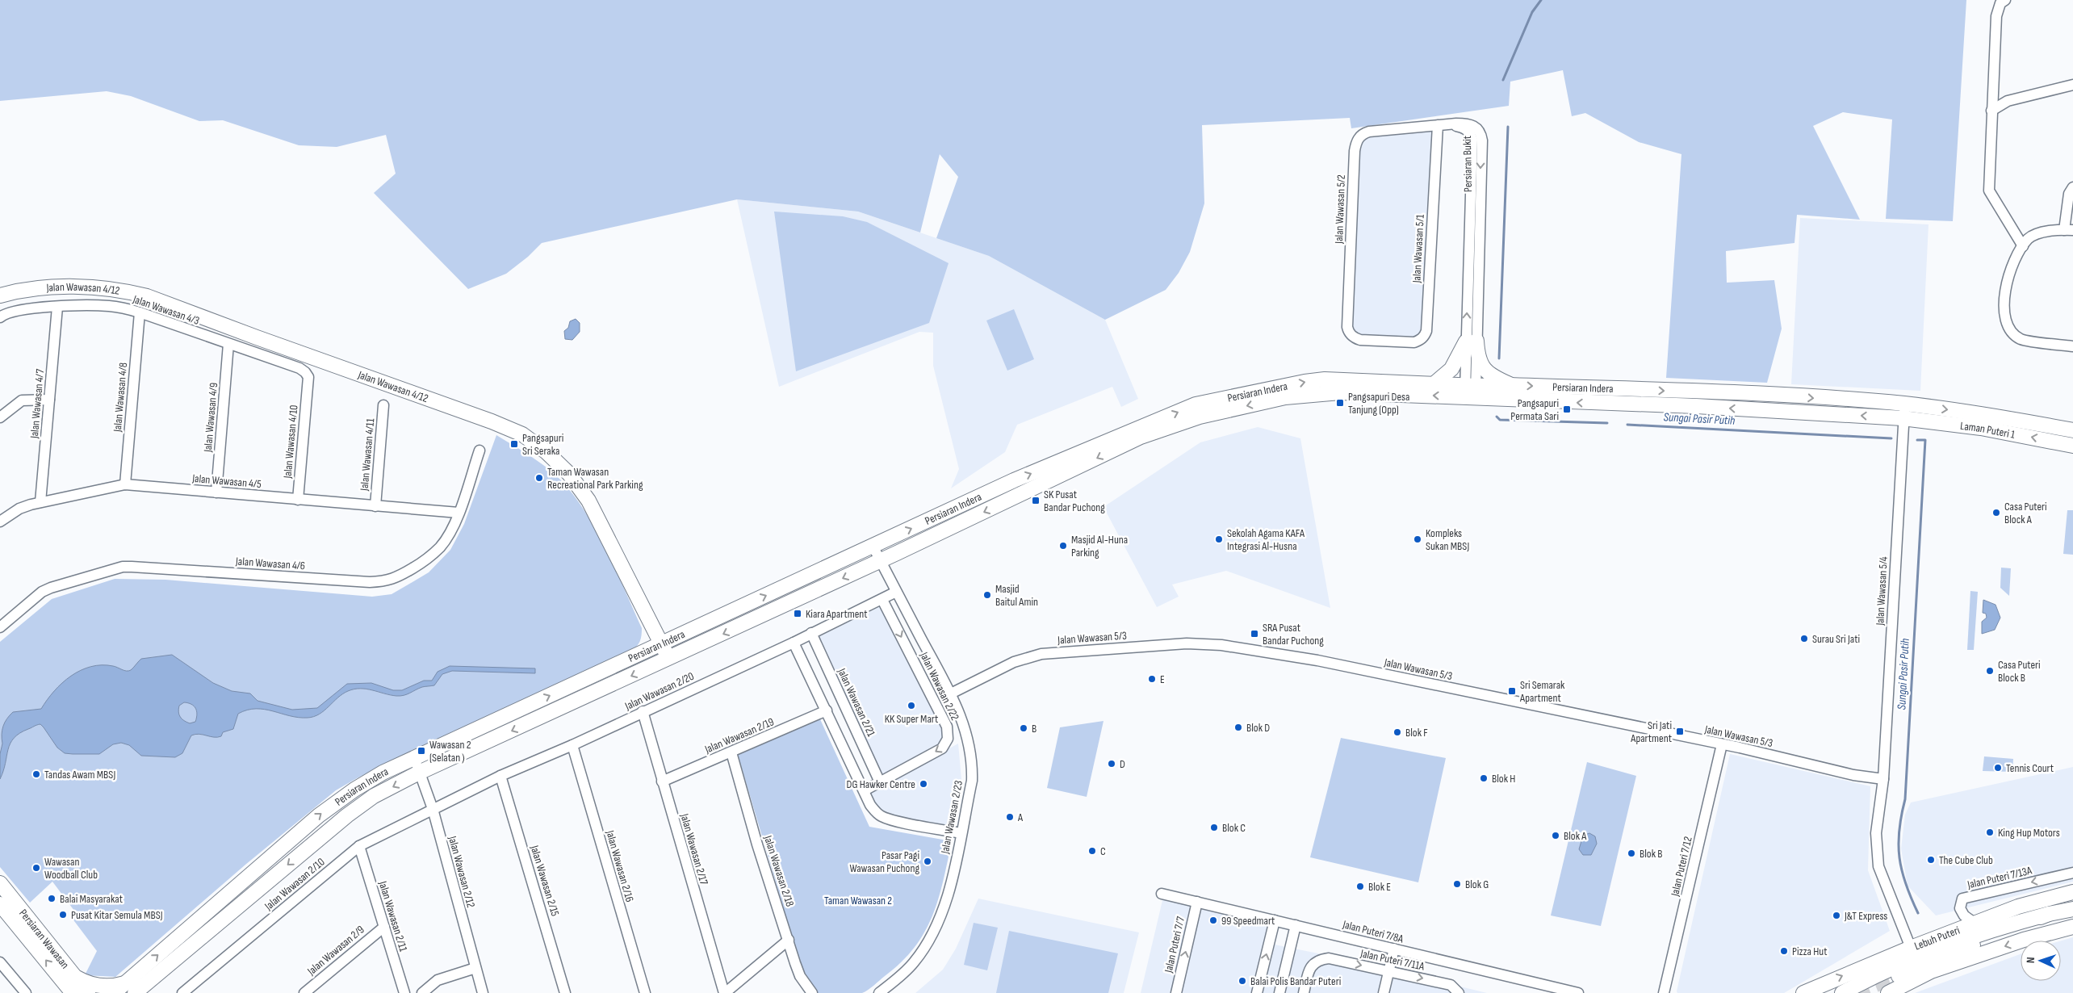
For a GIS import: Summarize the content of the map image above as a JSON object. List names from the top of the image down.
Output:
{
  "streets": {
    "main road": [
      "Jalan Wawasan 4/12",
      "Persiaran Indera",
      "Laman Puteri 1",
      "Lebuh Puteri",
      "Persiaran Wawasan"
    ],
    "street": [
      "Persiaran Bukit",
      "Jalan Wawasan 5/2",
      "Jalan Wawasan 5/1",
      "Jalan Wawasan 4/3",
      "Jalan Wawasan 4/8",
      "Jalan Wawasan 4/7",
      "Jalan Wawasan 4/9",
      "Jalan Wawasan 4/10",
      "Jalan Wawasan 4/11",
      "Jalan Wawasan 4/5",
      "Jalan Wawasan 4/6",
      "Jalan Wawasan 5/4",
      "Jalan Wawasan 5/3",
      "Jalan Wawasan 2/22",
      "Jalan Wawasan 2/20",
      "Jalan Wawasan 2/21",
      "Jalan Wawasan 2/19",
      "Jalan Wawasan 2/23",
      "Jalan Wawasan 2/17",
      "Jalan Wawasan 2/16",
      "Jalan Puteri 7/12",
      "Jalan Wawasan 2/18",
      "Jalan Wawasan 2/12",
      "Jalan Puteri 7/13A",
      "Jalan Wawasan 2/15",
      "Jalan Wawasan 2/10",
      "Jalan Wawasan 2/11",
      "Jalan Puteri 7/8A",
      "Jalan Puteri 7/7",
      "Jalan Wawasan 2/9",
      "Jalan Puteri 7/11A"
    ]
  },
  "crossings": [
    ["Persiaran Bukit", "Jalan Wawasan 5/2"],
    ["Persiaran Bukit", "Persiaran Indera"],
    ["Jalan Wawasan 5/2", "Jalan Wawasan 5/1"],
    ["Jalan Wawasan 4/12", "Persiaran Indera"],
    ["Jalan Wawasan 4/3", "Jalan Wawasan 4/8"],
    ["Jalan Wawasan 4/3", "Jalan Wawasan 4/7"],
    ["Jalan Wawasan 4/3", "Jalan Wawasan 4/9"],
    ["Jalan Wawasan 4/3", "Jalan Wawasan 4/10"],
    ["Persiaran Indera", "Laman Puteri 1"],
    ["Persiaran Indera", "Jalan Wawasan 5/4"],
    ["Persiaran Indera", "Jalan Wawasan 2/23"],
    ["Persiaran Indera", "Jalan Wawasan 2/12"],
    ["Jalan Wawasan 4/8", "Jalan Wawasan 4/5"],
    ["Jalan Wawasan 4/7", "Jalan Wawasan 4/5"],
    ["Jalan Wawasan 4/9", "Jalan Wawasan 4/5"],
    ["Laman Puteri 1", "Jalan Wawasan 5/4"],
    ["Jalan Wawasan 4/10", "Jalan Wawasan 4/5"],
    ["Jalan Wawasan 4/11", "Jalan Wawasan 4/5"],
    ["Jalan Wawasan 4/5", "Jalan Wawasan 4/6"],
    ["Jalan Wawasan 5/4", "Jalan Wawasan 5/3"],
    ["Jalan Wawasan 5/3", "Jalan Wawasan 2/23"],
    ["Jalan Wawasan 5/3", "Jalan Puteri 7/12"],
    ["Jalan Wawasan 2/22", "Jalan Wawasan 2/20"],
    ["Jalan Wawasan 2/22", "Jalan Wawasan 2/21"],
    ["Jalan Wawasan 2/20", "Jalan Wawasan 2/21"],
    ["Jalan Wawasan 2/20", "Jalan Wawasan 2/23"],
    ["Jalan Wawasan 2/20", "Jalan Wawasan 2/17"],
    ["Jalan Wawasan 2/20", "Jalan Wawasan 2/16"],
    ["Jalan Wawasan 2/20", "Jalan Wawasan 2/12"],
    ["Jalan Wawasan 2/20", "Jalan Wawasan 2/15"],
    ["Jalan Wawasan 2/20", "Jalan Wawasan 2/10"],
    ["Jalan Wawasan 2/19", "Jalan Wawasan 2/17"],
    ["Jalan Wawasan 2/19", "Jalan Wawasan 2/18"],
    ["Jalan Wawasan 2/12", "Jalan Wawasan 2/10"],
    ["Jalan Puteri 7/13A", "Lebuh Puteri"],
    ["Jalan Wawasan 2/10", "Jalan Wawasan 2/11"],
    ["Jalan Wawasan 2/11", "Jalan Wawasan 2/9"],
    ["Jalan Puteri 7/8A", "Jalan Puteri 7/7"]
  ],
  "one_way": ["Jalan Puteri 7/11A"],
  "water": ["Sungai Pasir Putih"],
  "parks": ["Taman Wawasan 2"],
  "places": {
    "transit": [
      "Pangsapuri Desa Tanjung (Opp)",
      "Pangsapuri Permata Sari",
      "Pangsapuri Sri Seraka",
      "SK Pusat Bandar Puchong",
      "Kiara Apartment",
      "SRA Pusat Bandar Puchong",
      "Sri Semarak Apartment",
      "Sri Jati Apartment",
      "Wawasan 2 (Selatan）"
    ],
    "other": [
      "Taman Wawasan Recreational Park Parking",
      "Casa Puteri Block A",
      "Sekolah Agama KAFA Integrasi Al-Husna",
      "Kompleks Sukan MBSJ",
      "Masjid Al-Huna Parking",
      "Masjid Baitul Amin",
      "Surau Sri Jati",
      "Casa Puteri Block B",
      "E",
      "KK Super Mart",
      "Blok D",
      "B",
      "Blok F",
      "D",
      "Tennis Court",
      "Tandas Awam MBSJ",
      "Blok H",
      "DG Hawker Centre",
      "A",
      "Blok C",
      "King Hup Motors",
      "Blok A",
      "C",
      "Blok B",
      "The Cube Club",
      "Pasar Pagi Wawasan Puchong",
      "Wawasan Woodball Club",
      "Blok G",
      "Blok E",
      "Balai Masyarakat",
      "Pusat Kitar Semula MBSJ",
      "J&T Express",
      "99 Speedmart",
      "Pizza Hut",
      "Balai Polis Bandar Puteri"
    ]
  },
  "north": "left"
}
